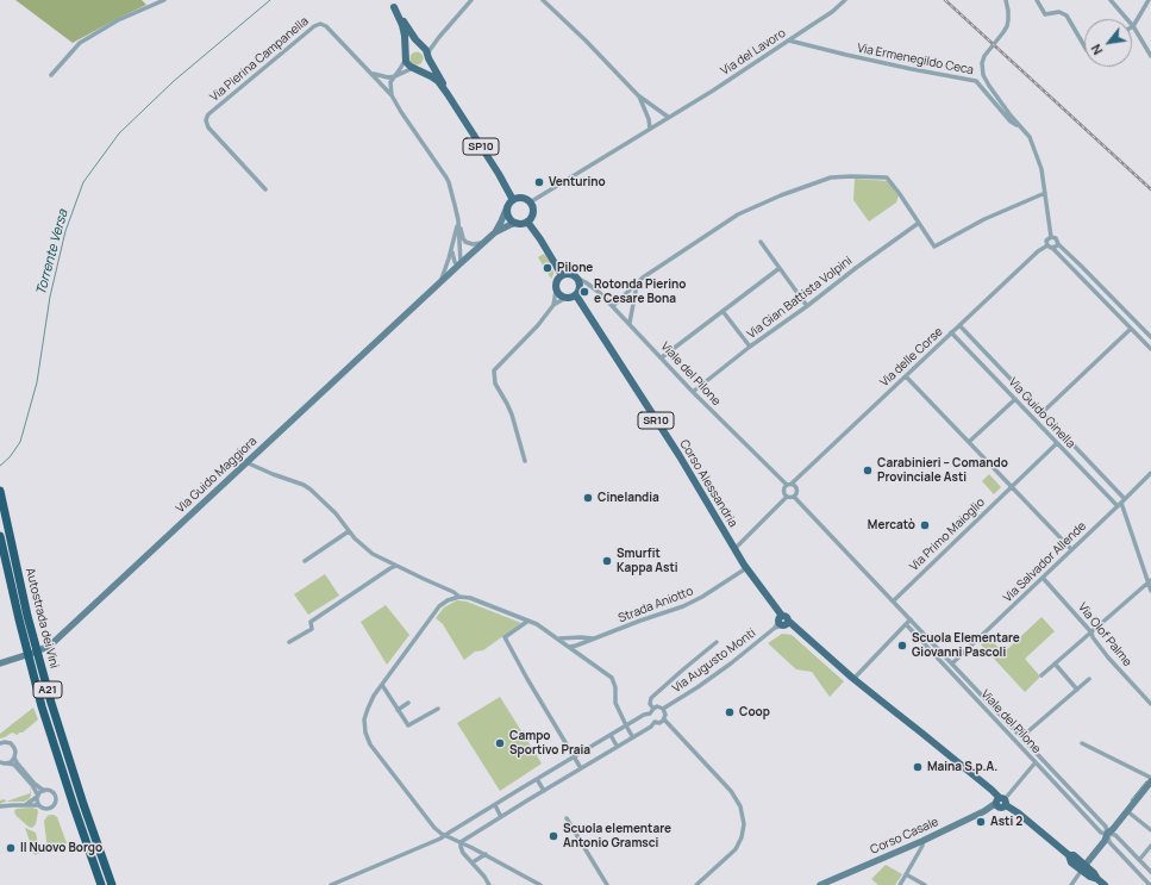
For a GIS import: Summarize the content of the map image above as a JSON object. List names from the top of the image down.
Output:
{
  "streets": {
    "highway": ["Autostrada dei Vini", "A21"],
    "main road": ["SP10", "SR10", "Corso Alessandria"],
    "street": [
      "Via del Lavoro",
      "Via Pierina Campanella",
      "Via Ermenegildo Ceca",
      "Via Gian Battista Volpini",
      "Via delle Corse",
      "Viale del Pilone",
      "Via Guido Ginella",
      "Via Guido Maggiora",
      "Via Primo Maioglio",
      "Via Salvador Allende",
      "Strada Aniotto",
      "Via Olof Palme",
      "Via Augusto Monti",
      "Corso Casale"
    ]
  },
  "crossings": [
    ["Via del Lavoro", "Via Ermenegildo Ceca"],
    ["Via del Lavoro", "SP10"],
    ["Via del Lavoro", "Via Guido Maggiora"],
    ["Via Pierina Campanella", "Via Guido Maggiora"],
    ["SP10", "Via Guido Maggiora"],
    ["Via Gian Battista Volpini", "Viale del Pilone"],
    ["Via delle Corse", "Viale del Pilone"],
    ["Via delle Corse", "Via Guido Ginella"],
    ["Viale del Pilone", "Corso Alessandria"],
    ["Viale del Pilone", "Via Primo Maioglio"],
    ["Viale del Pilone", "Via Salvador Allende"],
    ["Via Guido Ginella", "Via Primo Maioglio"],
    ["Via Guido Ginella", "Via Salvador Allende"],
    ["Corso Alessandria", "Strada Aniotto"],
    ["Corso Alessandria", "Via Augusto Monti"],
    ["Via Salvador Allende", "Via Olof Palme"]
  ],
  "water": ["Torrente Versa"],
  "places": [
    "Venturino",
    "Pilone",
    "Rotonda Pierino e Cesare Bona",
    "Carabinieri – Comando Provinciale Asti",
    "Cinelandia",
    "Mercatò",
    "Smurfit Kappa Asti",
    "Scuola Elementare Giovanni Pascoli",
    "Coop",
    "Campo Sportivo Praia",
    "Maina S.p.A.",
    "Asti 2",
    "Scuola elementare Antonio Gramsci",
    "Il Nuovo Borgo"
  ],
  "north": "bottom left"
}
